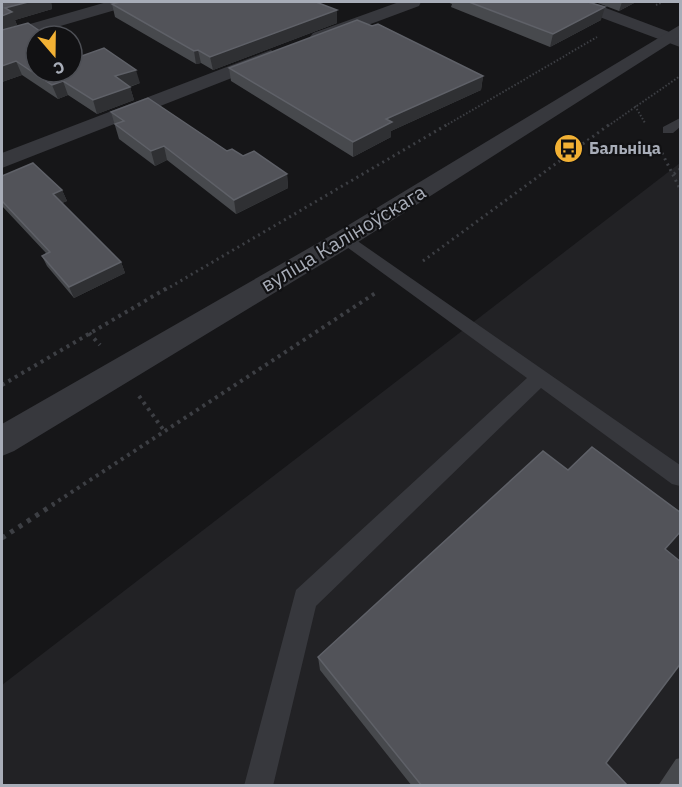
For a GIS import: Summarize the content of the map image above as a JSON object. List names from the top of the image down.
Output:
{
  "streets": {
    "street": ["вуліца Каліноўскага"]
  },
  "places": {
    "bus stop": ["Бальніца"]
  },
  "north": "bottom"
}
